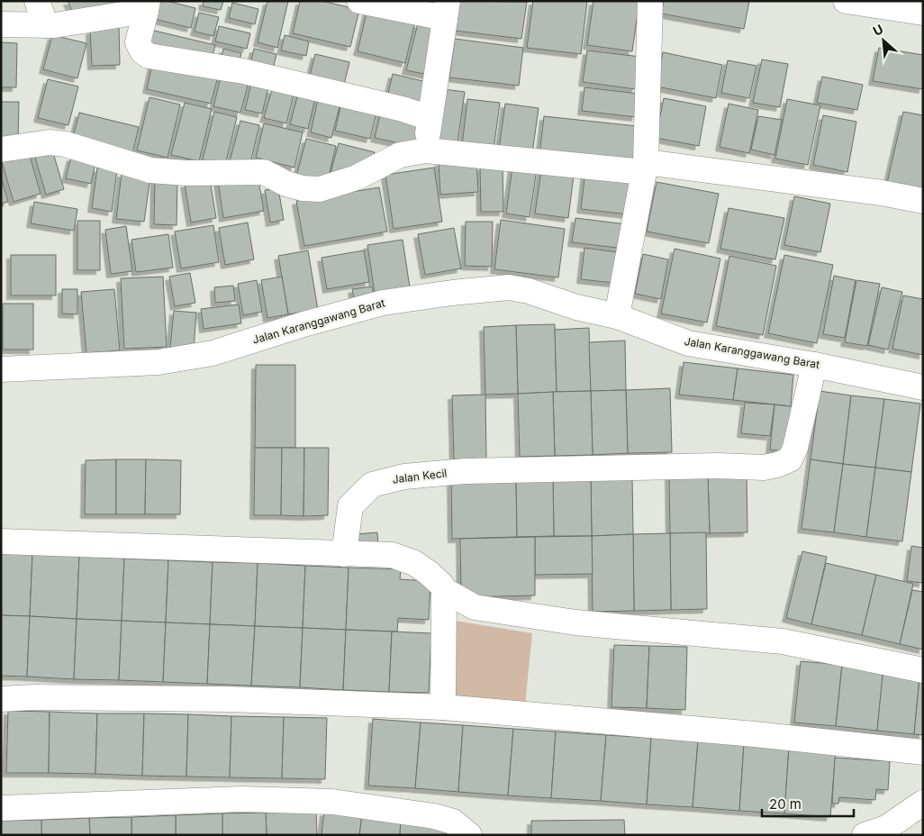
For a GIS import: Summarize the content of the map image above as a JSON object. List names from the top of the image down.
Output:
{
  "streets": {
    "street": ["Jalan Karanggawang Barat", "Jalan Kecil"]
  },
  "crossings": [
    ["Jalan Karanggawang Barat", "Jalan Kecil"]
  ],
  "scale_bar": "20 m",
  "north": "top left"
}
